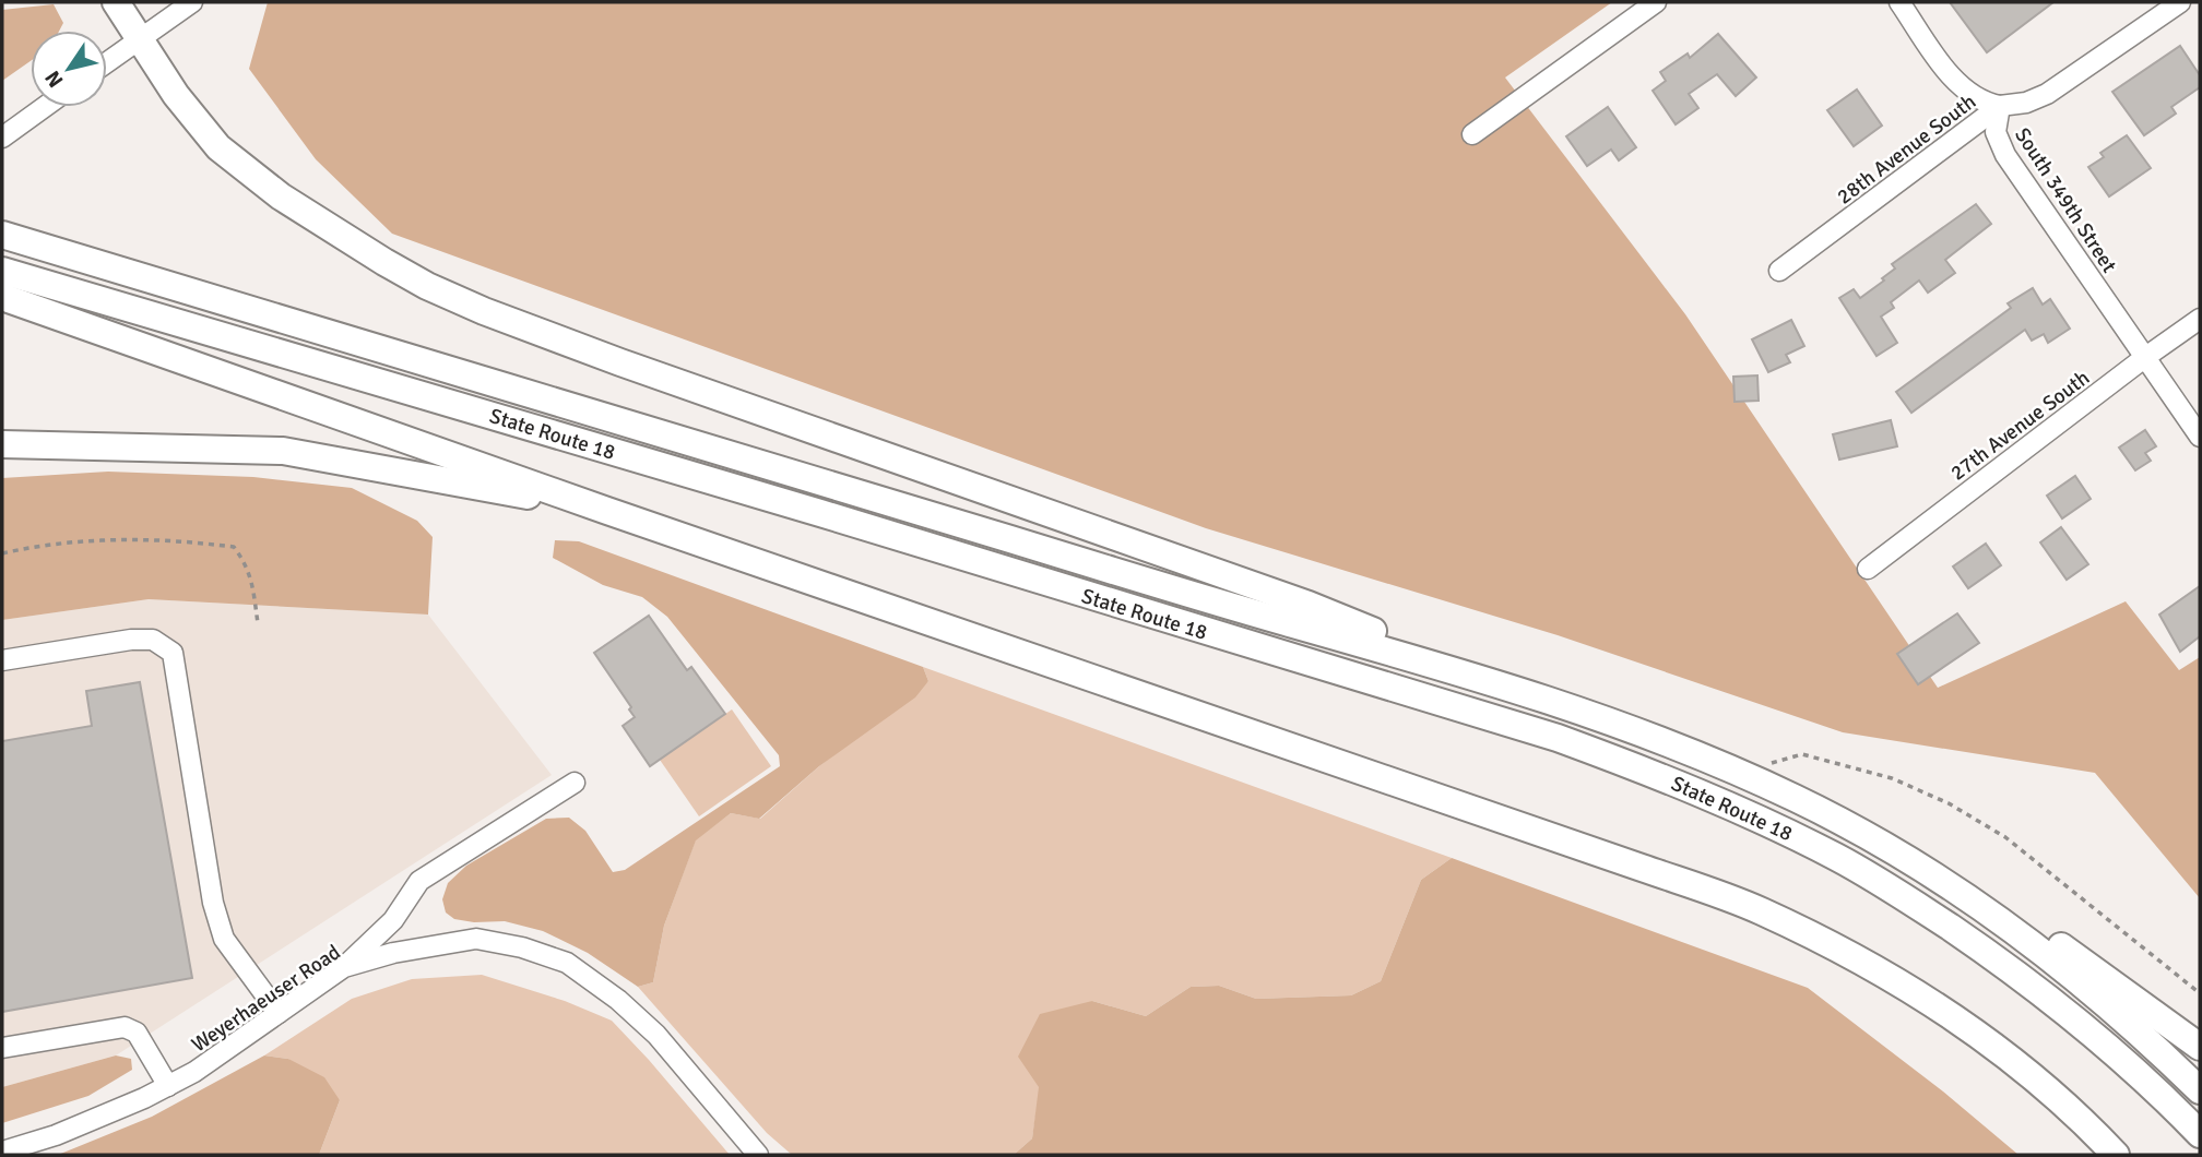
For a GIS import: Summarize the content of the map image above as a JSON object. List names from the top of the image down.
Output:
{
  "streets": {
    "highway": ["State Route 18"],
    "street": [
      "28th Avenue South",
      "South 349th Street",
      "27th Avenue South",
      "Weyerhaeuser Road"
    ]
  },
  "crossings": [
    ["28th Avenue South", "South 349th Street"],
    ["South 349th Street", "27th Avenue South"]
  ],
  "north": "bottom left"
}
